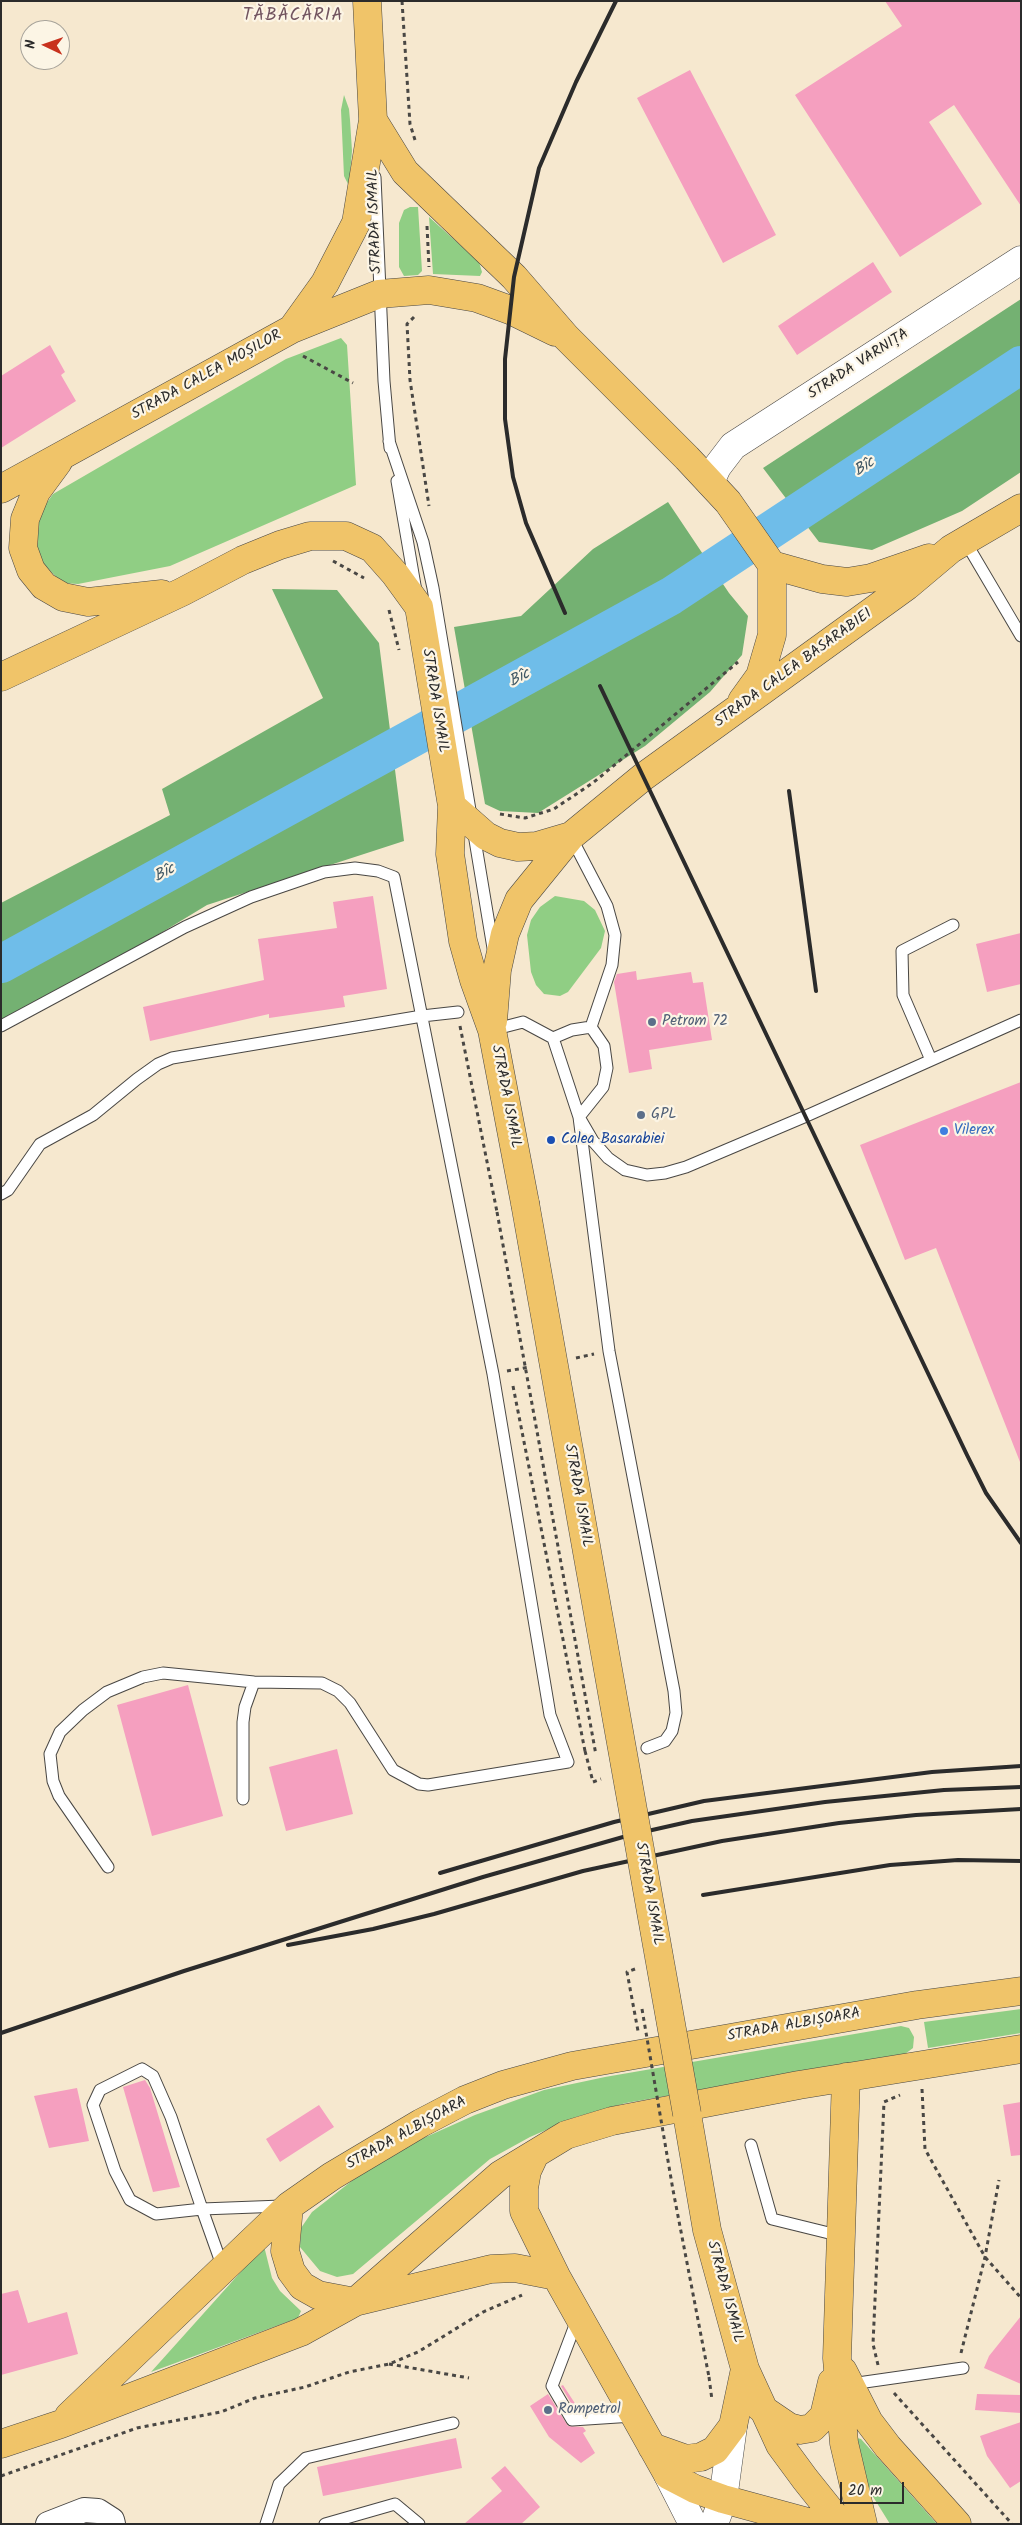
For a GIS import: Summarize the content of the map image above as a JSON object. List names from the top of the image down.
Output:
{
  "streets": {
    "main road": [
      "STRADA ISMAIL",
      "STRADA CALEA MOȘILOR",
      "STRADA CALEA BASARABIEI",
      "STRADA ALBIȘOARA"
    ],
    "street": ["STRADA VARNIȚA"]
  },
  "crossings": [
    ["STRADA ISMAIL", "STRADA CALEA MOȘILOR"],
    ["STRADA ISMAIL", "STRADA CALEA BASARABIEI"]
  ],
  "districts": ["TĂBĂCĂRIA"],
  "water": ["Bîc"],
  "places": [
    "Petrom 72",
    "GPL",
    "Vilerex",
    "Calea Basarabiei",
    "Rompetrol"
  ],
  "scale_bar": "20 m",
  "north": "left"
}
